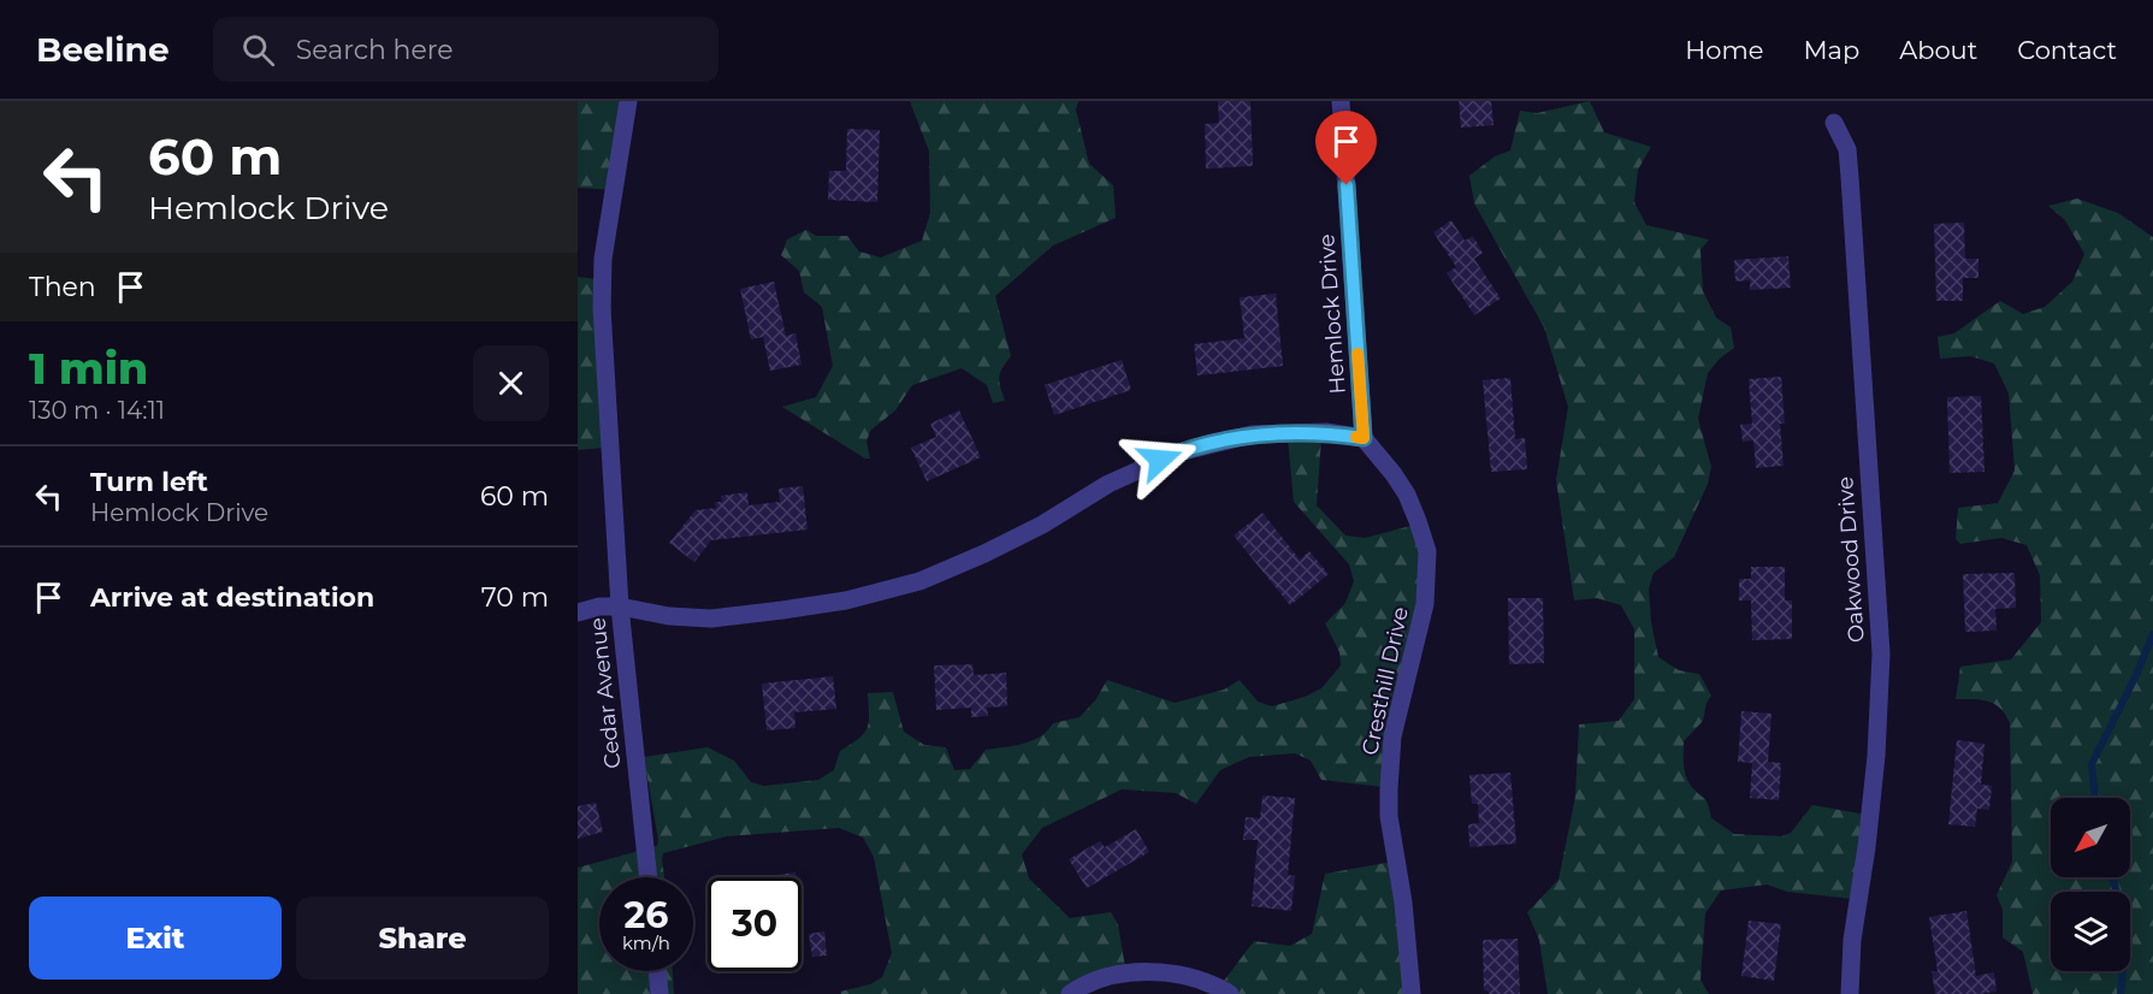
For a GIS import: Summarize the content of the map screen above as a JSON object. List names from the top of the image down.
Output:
{
  "streets": {
    "street": [
      "Hemlock Drive",
      "Oakwood Drive",
      "Cresthill Drive",
      "Cedar Avenue"
    ]
  },
  "crossings": [
    ["Hemlock Drive", "Cresthill Drive"]
  ],
  "north": "bottom left",
  "page": {
    "header": "Beeline",
    "search": "Search here",
    "nav": [
      "Home",
      "Map",
      "About",
      "Contact"
    ],
    "turn": ["60 m", "Hemlock Drive"],
    "then": "Then",
    "heading": ["1 min", "130 m · 14:11"],
    "list": [
      {
        "name": "Turn left",
        "note": "Hemlock Drive",
        "value": "60 m"
      },
      {
        "name": "Arrive at destination",
        "value": "70 m"
      }
    ],
    "speed": "26 km/h",
    "limit": "30",
    "buttons": ["Exit", "Share"]
  }
}
